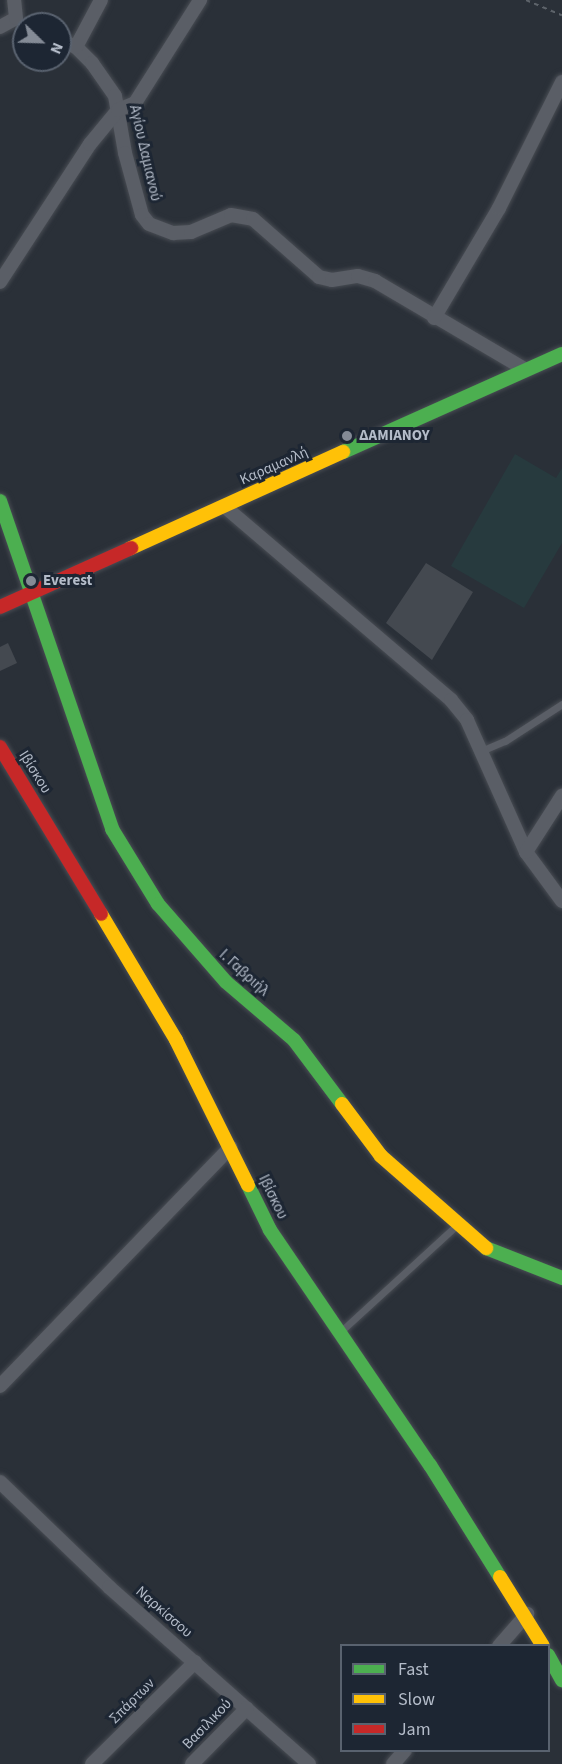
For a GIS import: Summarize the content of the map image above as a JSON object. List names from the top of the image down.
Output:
{
  "streets": {
    "street": [
      "Αγίου Δαμιανού",
      "Καραμανλή",
      "Ιβίσκου",
      "Ι. Γαβριήλ",
      "Ναρκίσσου",
      "Σπάρτων",
      "Βασιλικού"
    ]
  },
  "crossings": [
    ["Αγίου Δαμιανού", "Καραμανλή"],
    ["Καραμανλή", "Ι. Γαβριήλ"],
    ["Ναρκίσσου", "Σπάρτων"],
    ["Ναρκίσσου", "Βασιλικού"]
  ],
  "places": ["ΔΑΜΙΑΝΟΥ", "Everest"],
  "legend": ["Fast", "Slow", "Jam"],
  "north": "bottom right"
}
